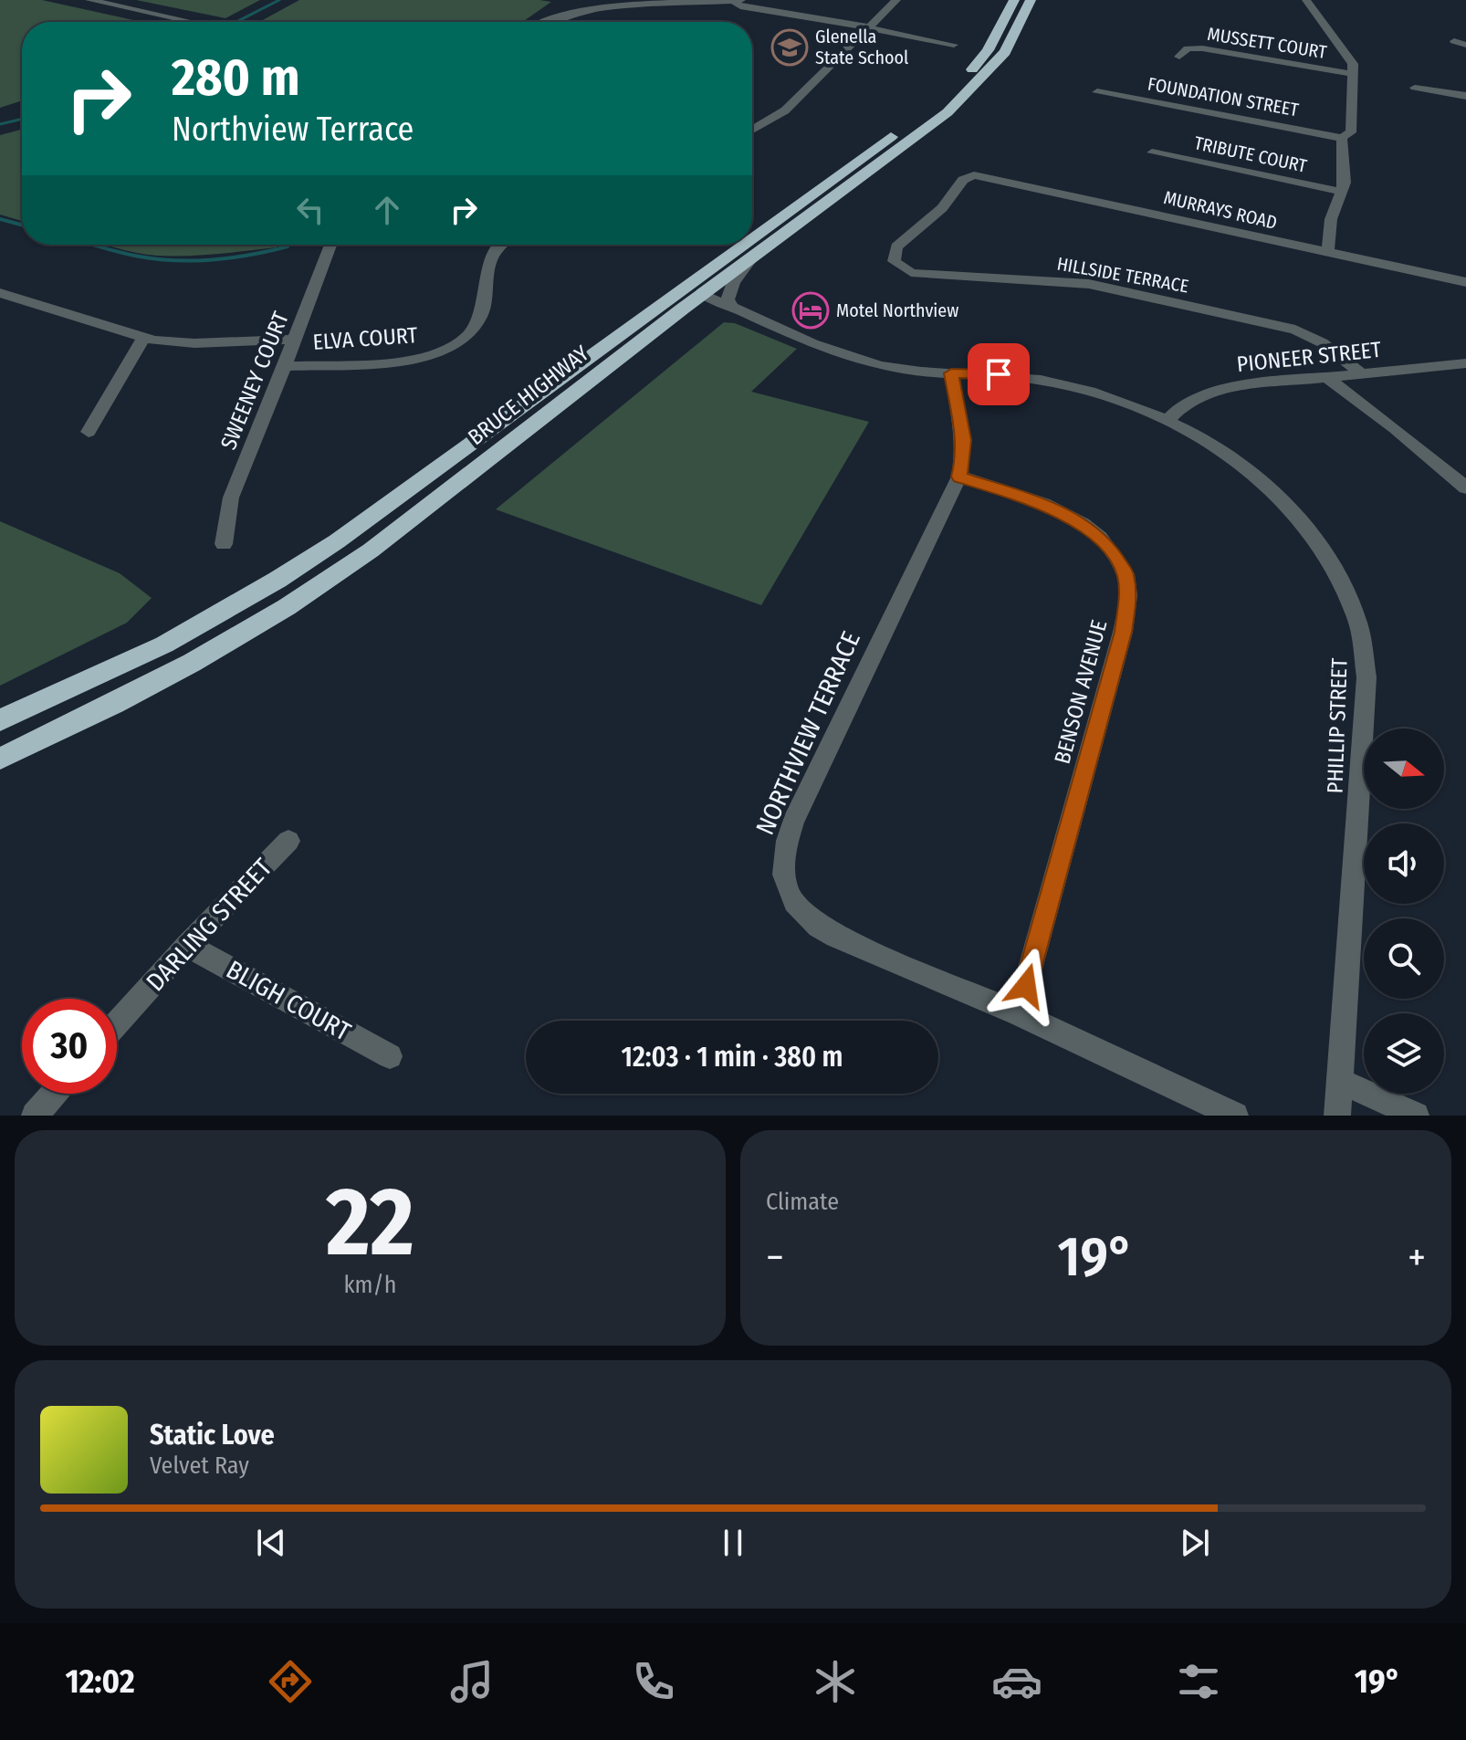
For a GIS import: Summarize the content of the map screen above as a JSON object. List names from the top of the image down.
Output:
{
  "streets": {
    "highway": ["BRUCE HIGHWAY"],
    "street": [
      "MUSSETT COURT",
      "FOUNDATION STREET",
      "TRIBUTE COURT",
      "MURRAYS ROAD",
      "HILLSIDE TERRACE",
      "ELVA COURT",
      "PIONEER STREET",
      "SWEENEY COURT",
      "BENSON AVENUE",
      "PHILLIP STREET",
      "NORTHVIEW TERRACE",
      "DARLING STREET",
      "BLIGH COURT"
    ]
  },
  "crossings": [
    ["MURRAYS ROAD", "HILLSIDE TERRACE"],
    ["HILLSIDE TERRACE", "PIONEER STREET"],
    ["ELVA COURT", "SWEENEY COURT"],
    ["PIONEER STREET", "PHILLIP STREET"],
    ["BENSON AVENUE", "NORTHVIEW TERRACE"],
    ["PHILLIP STREET", "NORTHVIEW TERRACE"],
    ["DARLING STREET", "BLIGH COURT"]
  ],
  "places": {
    "school or university": ["Glenella State School"],
    "hotel": ["Motel Northview"]
  },
  "north": "right",
  "page": {
    "turn": ["280 m", "Northview Terrace"],
    "limit": "30",
    "trip": "12:03 · 1 min · 380 m",
    "tile": [
      ["22", "km/h"],
      "Climate"
    ],
    "heat": ["−", "19°", "+"],
    "song": ["Static Love", "Velvet Ray"],
    "tabs": ["12:02", "19°"]
  }
}
